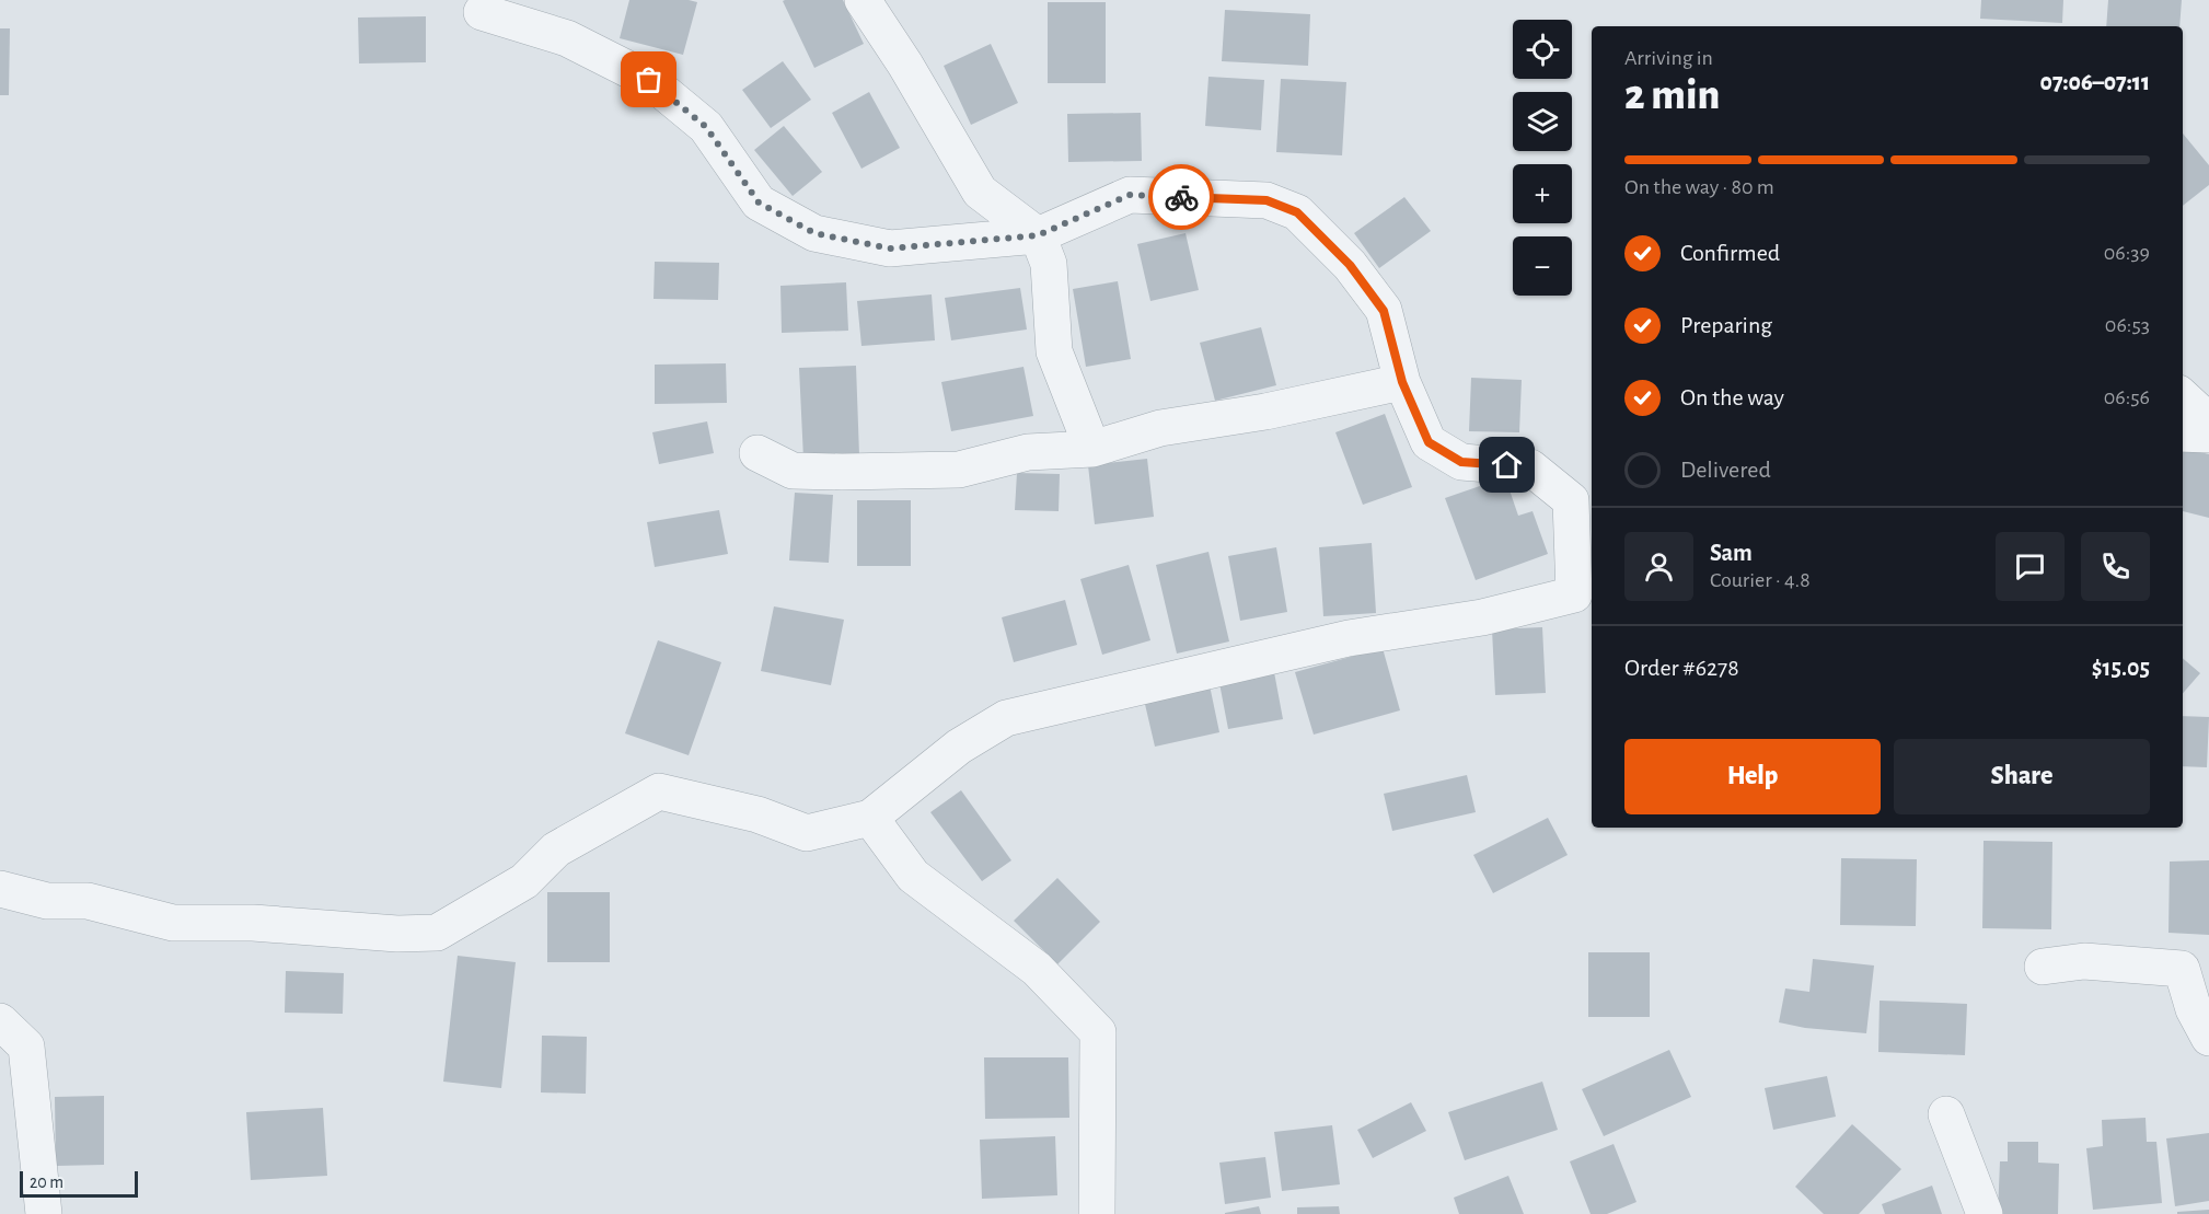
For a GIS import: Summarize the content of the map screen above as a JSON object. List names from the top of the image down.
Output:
{
  "scale_bar": "20 m",
  "page": {
    "map_buttons": ["+", "−"],
    "heading": ["2 min", "Arriving in", "07:06–07:11"],
    "panel": [
      "Sam",
      "Courier · 4.8",
      "Order #6278",
      "$15.05"
    ],
    "bar": "On the way · 80 m",
    "list": [
      ["Confirmed", "06:39"],
      ["Preparing", "06:53"],
      ["On the way", "06:56"],
      "Delivered"
    ],
    "buttons": ["Help", "Share"],
    "scale": "20 m"
  }
}
